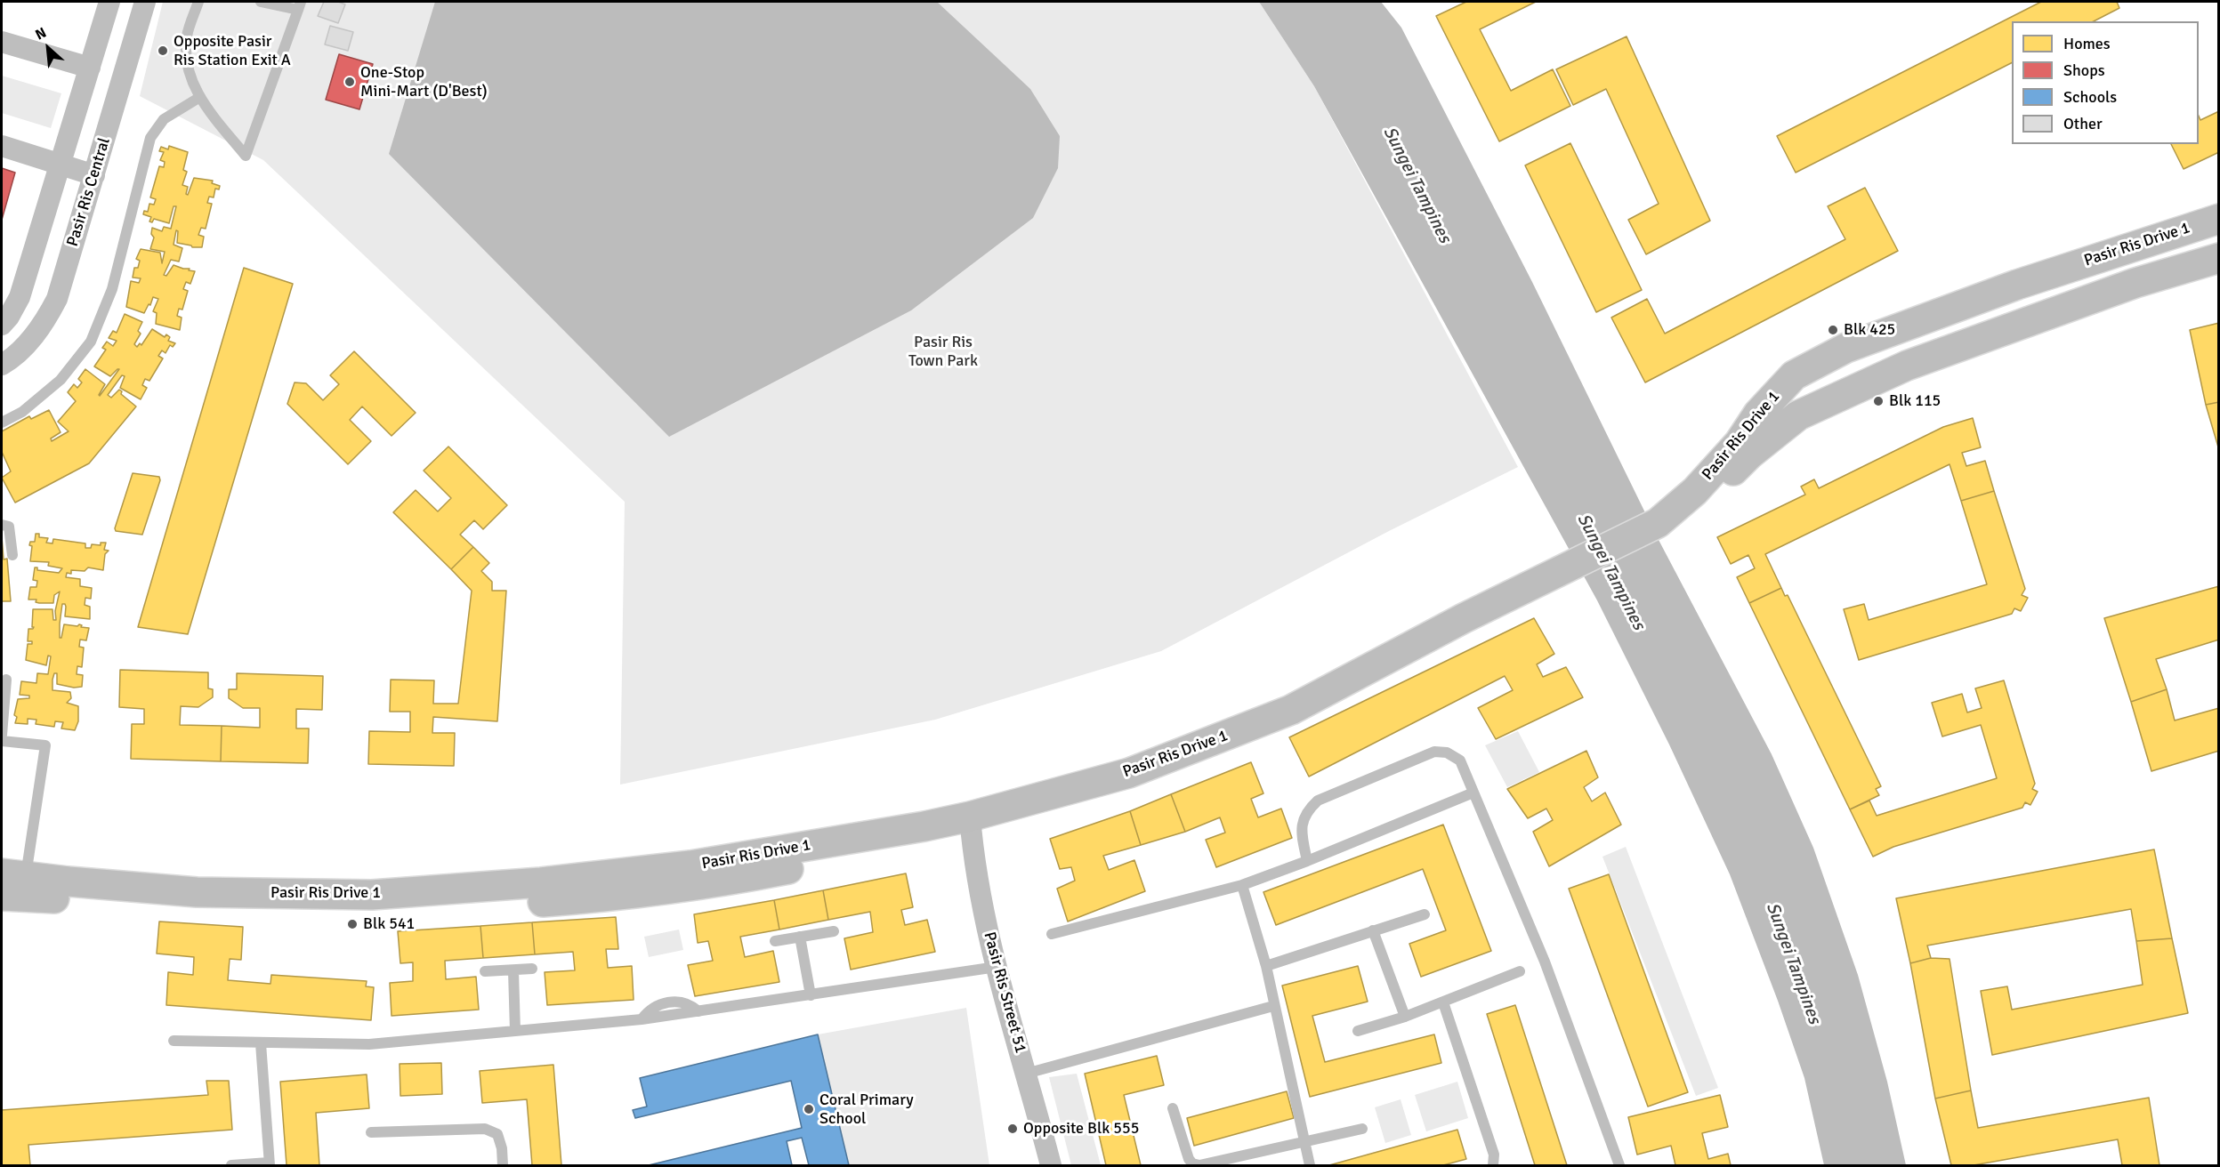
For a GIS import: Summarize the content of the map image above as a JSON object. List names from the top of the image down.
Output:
{
  "streets": {
    "main road": ["Pasir Ris Drive 1"],
    "street": ["Pasir Ris Central", "Pasir Ris Street 51"]
  },
  "crossings": [
    ["Pasir Ris Drive 1", "Pasir Ris Street 51"]
  ],
  "water": ["Sungei Tampines"],
  "parks": ["Pasir Ris Town Park"],
  "places": [
    "Opposite Pasir Ris Station Exit A",
    "One-Stop Mini-Mart (D'Best)",
    "Blk 425",
    "Blk 115",
    "Blk 541",
    "Coral Primary School",
    "Opposite Blk 555"
  ],
  "legend": [
    "Homes",
    "Shops",
    "Schools",
    "Other"
  ],
  "north": "top left"
}
